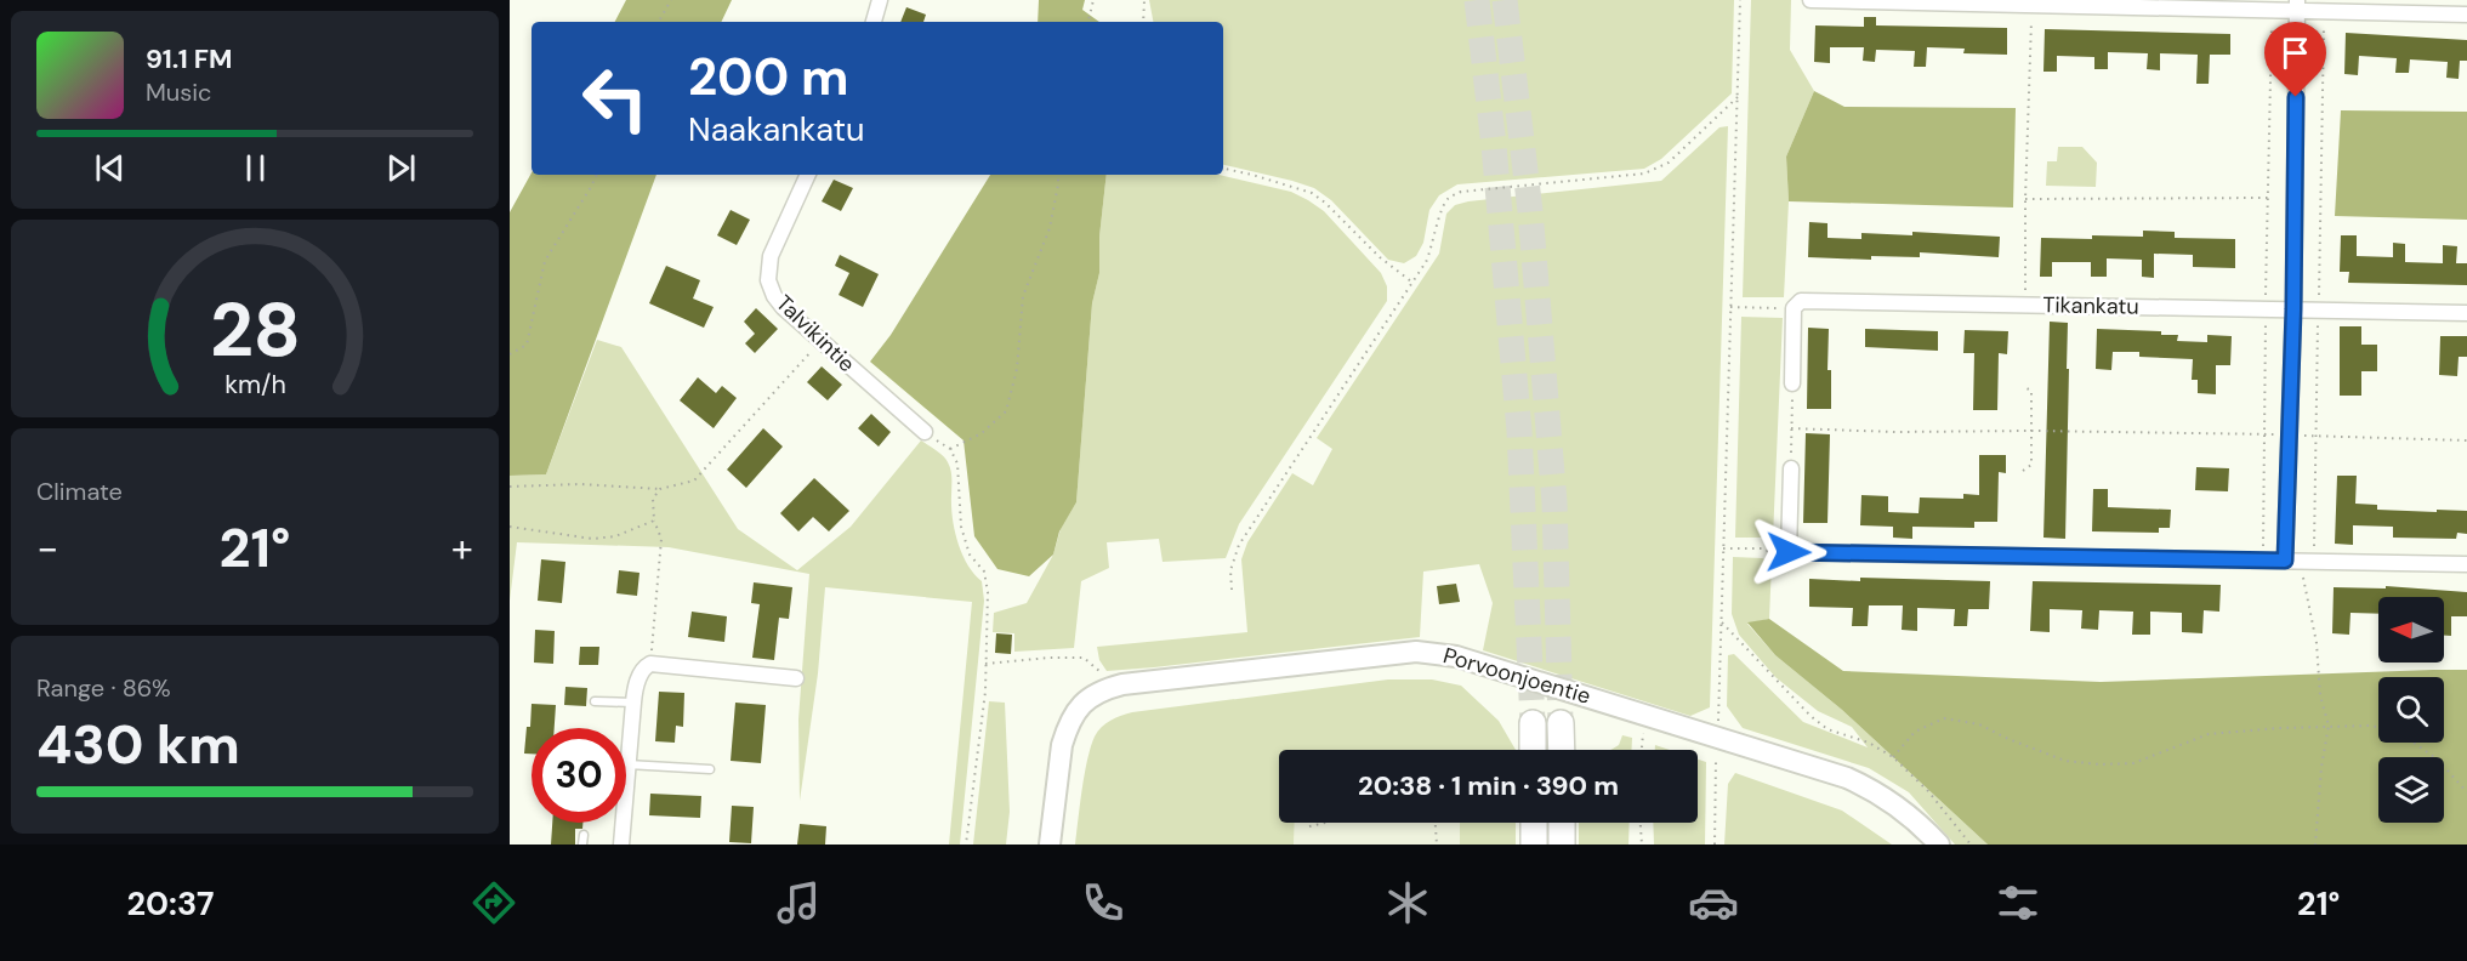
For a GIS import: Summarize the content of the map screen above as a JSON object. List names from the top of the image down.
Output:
{
  "streets": {
    "street": ["Tikankatu", "Talvikintie", "Porvoonjoentie"]
  },
  "north": "left",
  "page": {
    "turn": ["200 m", "Naakankatu"],
    "song": ["91.1 FM", "Music"],
    "tile": [
      "Climate",
      ["Range · 86%", "430 km"]
    ],
    "heat": ["−", "21°", "+"],
    "limit": "30",
    "trip": "20:38 · 1 min · 390 m",
    "tabs": ["20:37", "21°"],
    "gauge": ["28", "km/h"]
  }
}
